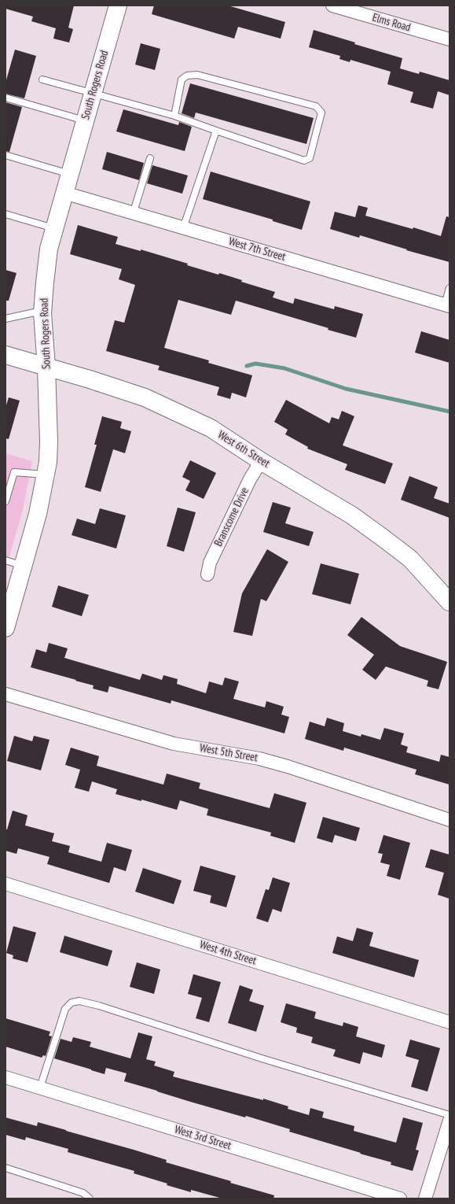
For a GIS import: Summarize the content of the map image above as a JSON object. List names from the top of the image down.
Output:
{
  "streets": {
    "street": [
      "Elms Road",
      "South Rogers Road",
      "West 7th Street",
      "West 6th Street",
      "Branscome Drive",
      "West 5th Street",
      "West 4th Street",
      "West 3rd Street"
    ]
  },
  "crossings": [
    ["South Rogers Road", "West 7th Street"],
    ["South Rogers Road", "West 6th Street"],
    ["West 6th Street", "Branscome Drive"]
  ]
}
